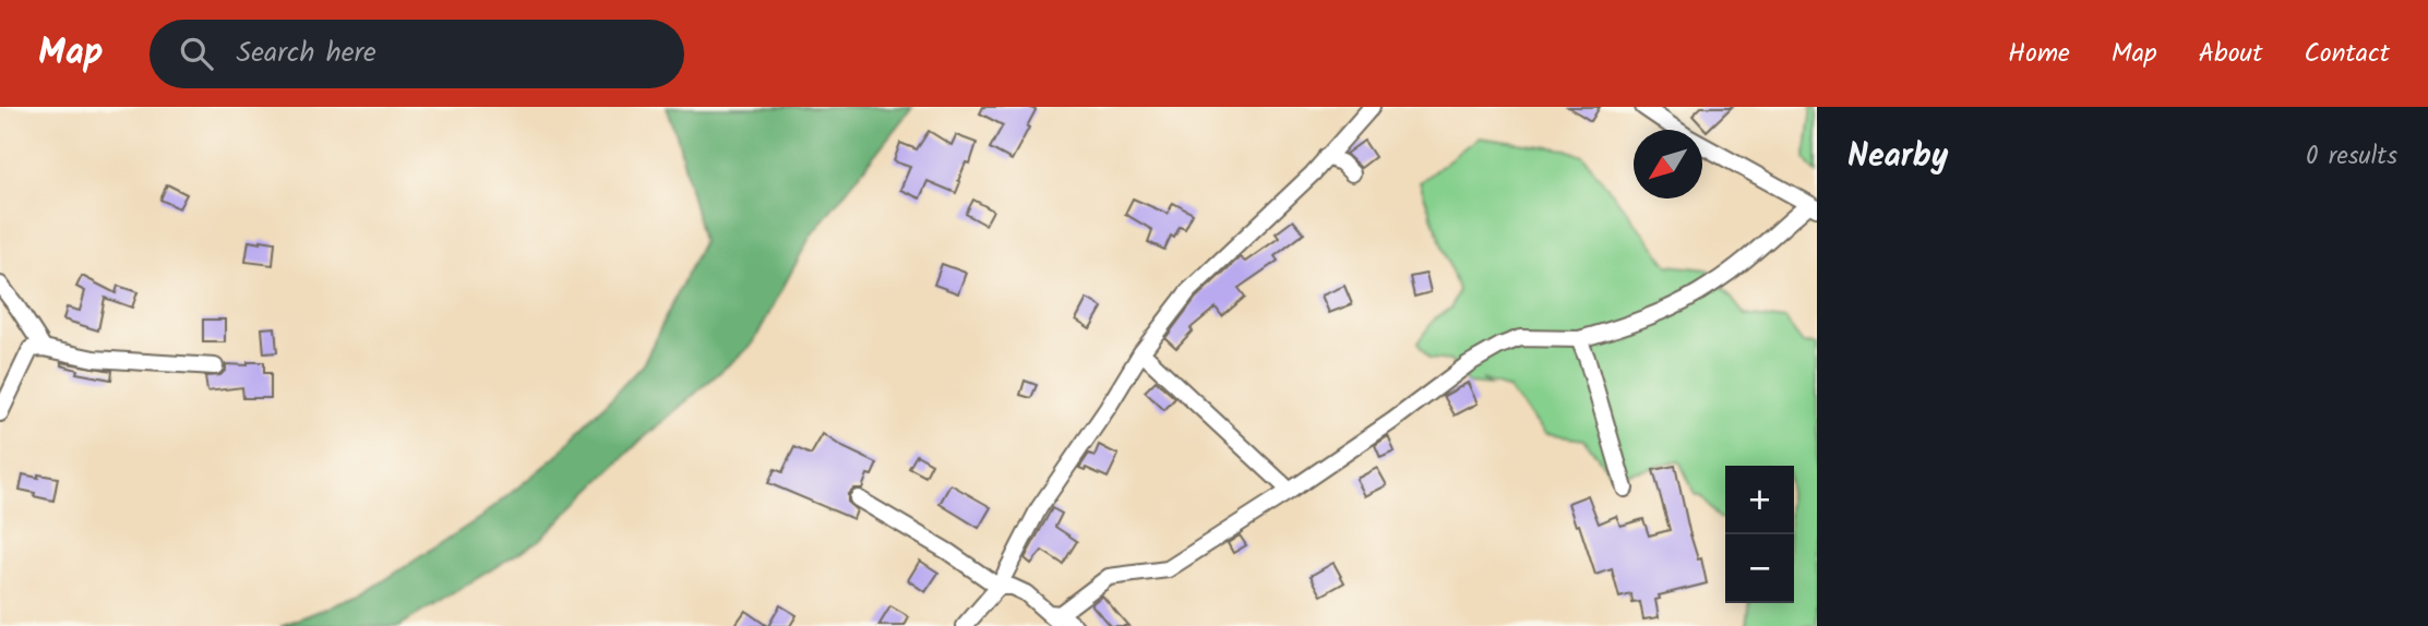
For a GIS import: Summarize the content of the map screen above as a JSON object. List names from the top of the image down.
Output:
{
  "north": "bottom left",
  "page": {
    "header": "Map",
    "search": "Search here",
    "nav": [
      "Home",
      "Map",
      "About",
      "Contact"
    ],
    "heading": ["Nearby", "0 results"],
    "map_buttons": ["+", "−"]
  }
}
